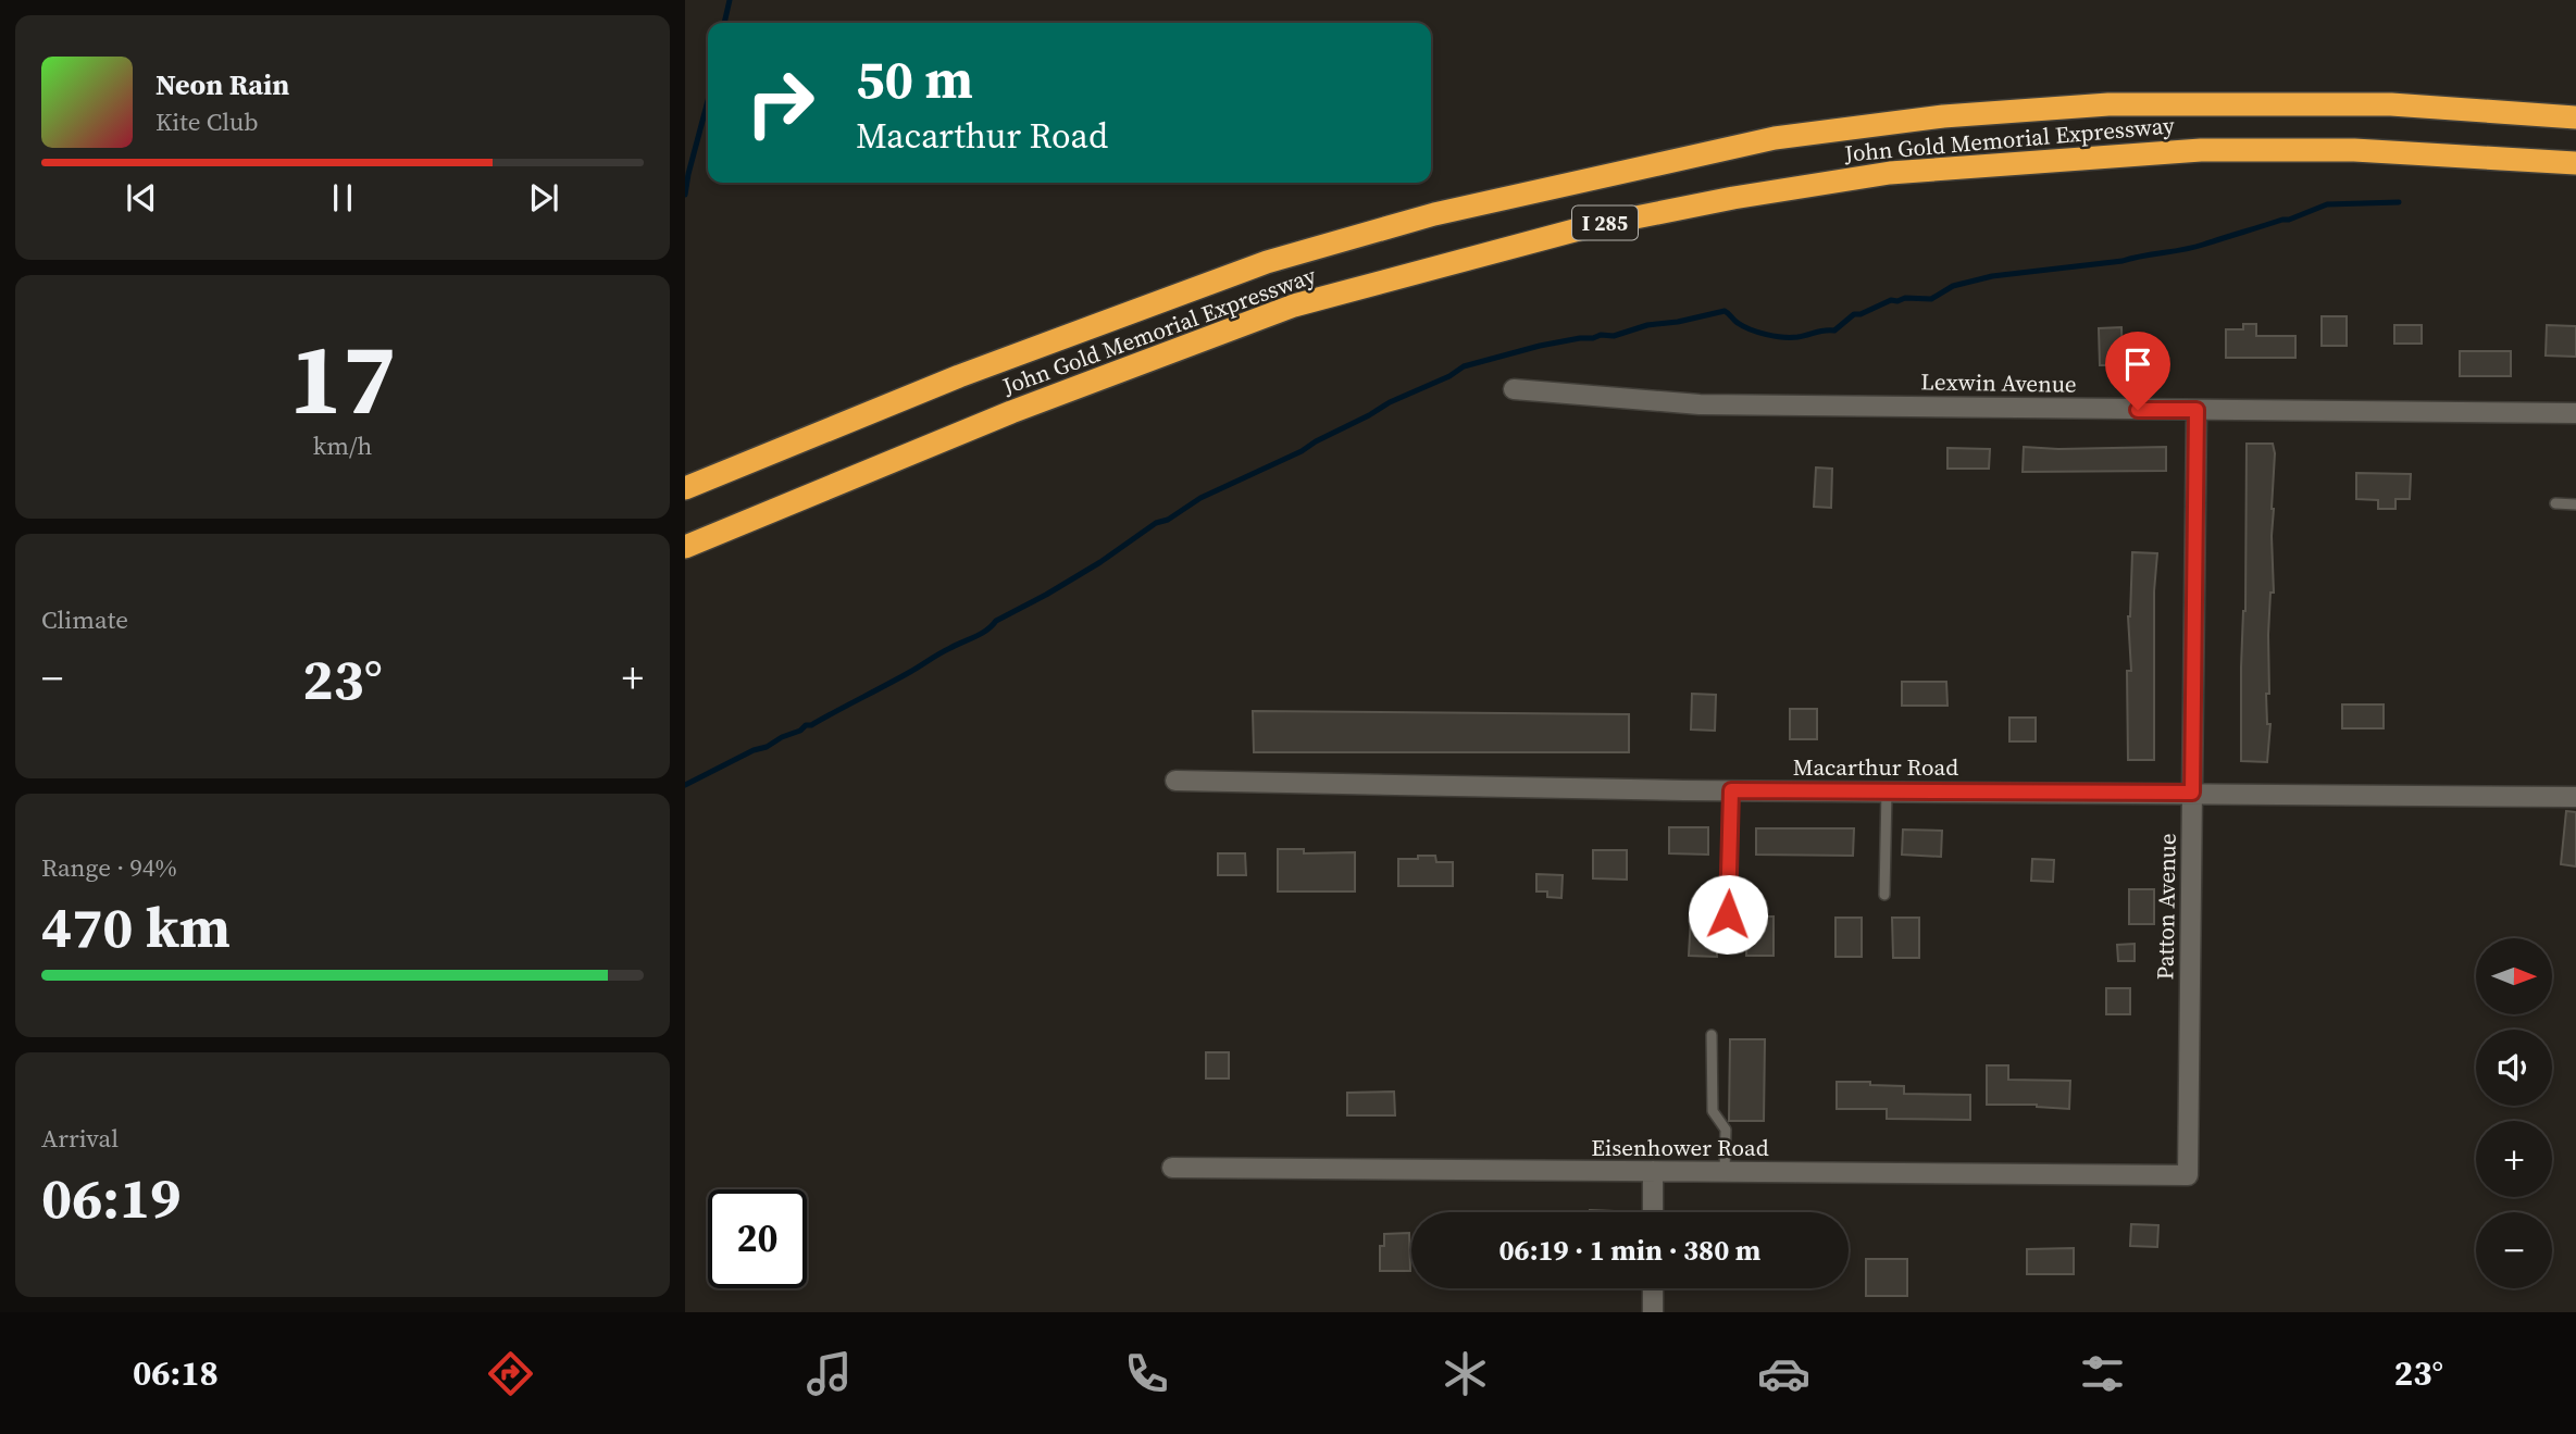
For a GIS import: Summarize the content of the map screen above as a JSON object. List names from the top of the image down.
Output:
{
  "streets": {
    "highway": ["John Gold Memorial Expressway", "I 285"],
    "street": [
      "Lexwin Avenue",
      "Macarthur Road",
      "Patton Avenue",
      "Eisenhower Road"
    ]
  },
  "crossings": [
    ["Lexwin Avenue", "Patton Avenue"],
    ["Macarthur Road", "Patton Avenue"],
    ["Patton Avenue", "Eisenhower Road"]
  ],
  "north": "right",
  "page": {
    "turn": ["50 m", "Macarthur Road"],
    "song": ["Neon Rain", "Kite Club"],
    "tile": [
      ["17", "km/h"],
      "Climate",
      ["Range · 94%", "470 km"],
      ["Arrival", "06:19"]
    ],
    "heat": ["−", "23°", "+"],
    "map_buttons": ["+", "−"],
    "limit": "20",
    "trip": "06:19 · 1 min · 380 m",
    "tabs": ["06:18", "23°"]
  }
}
